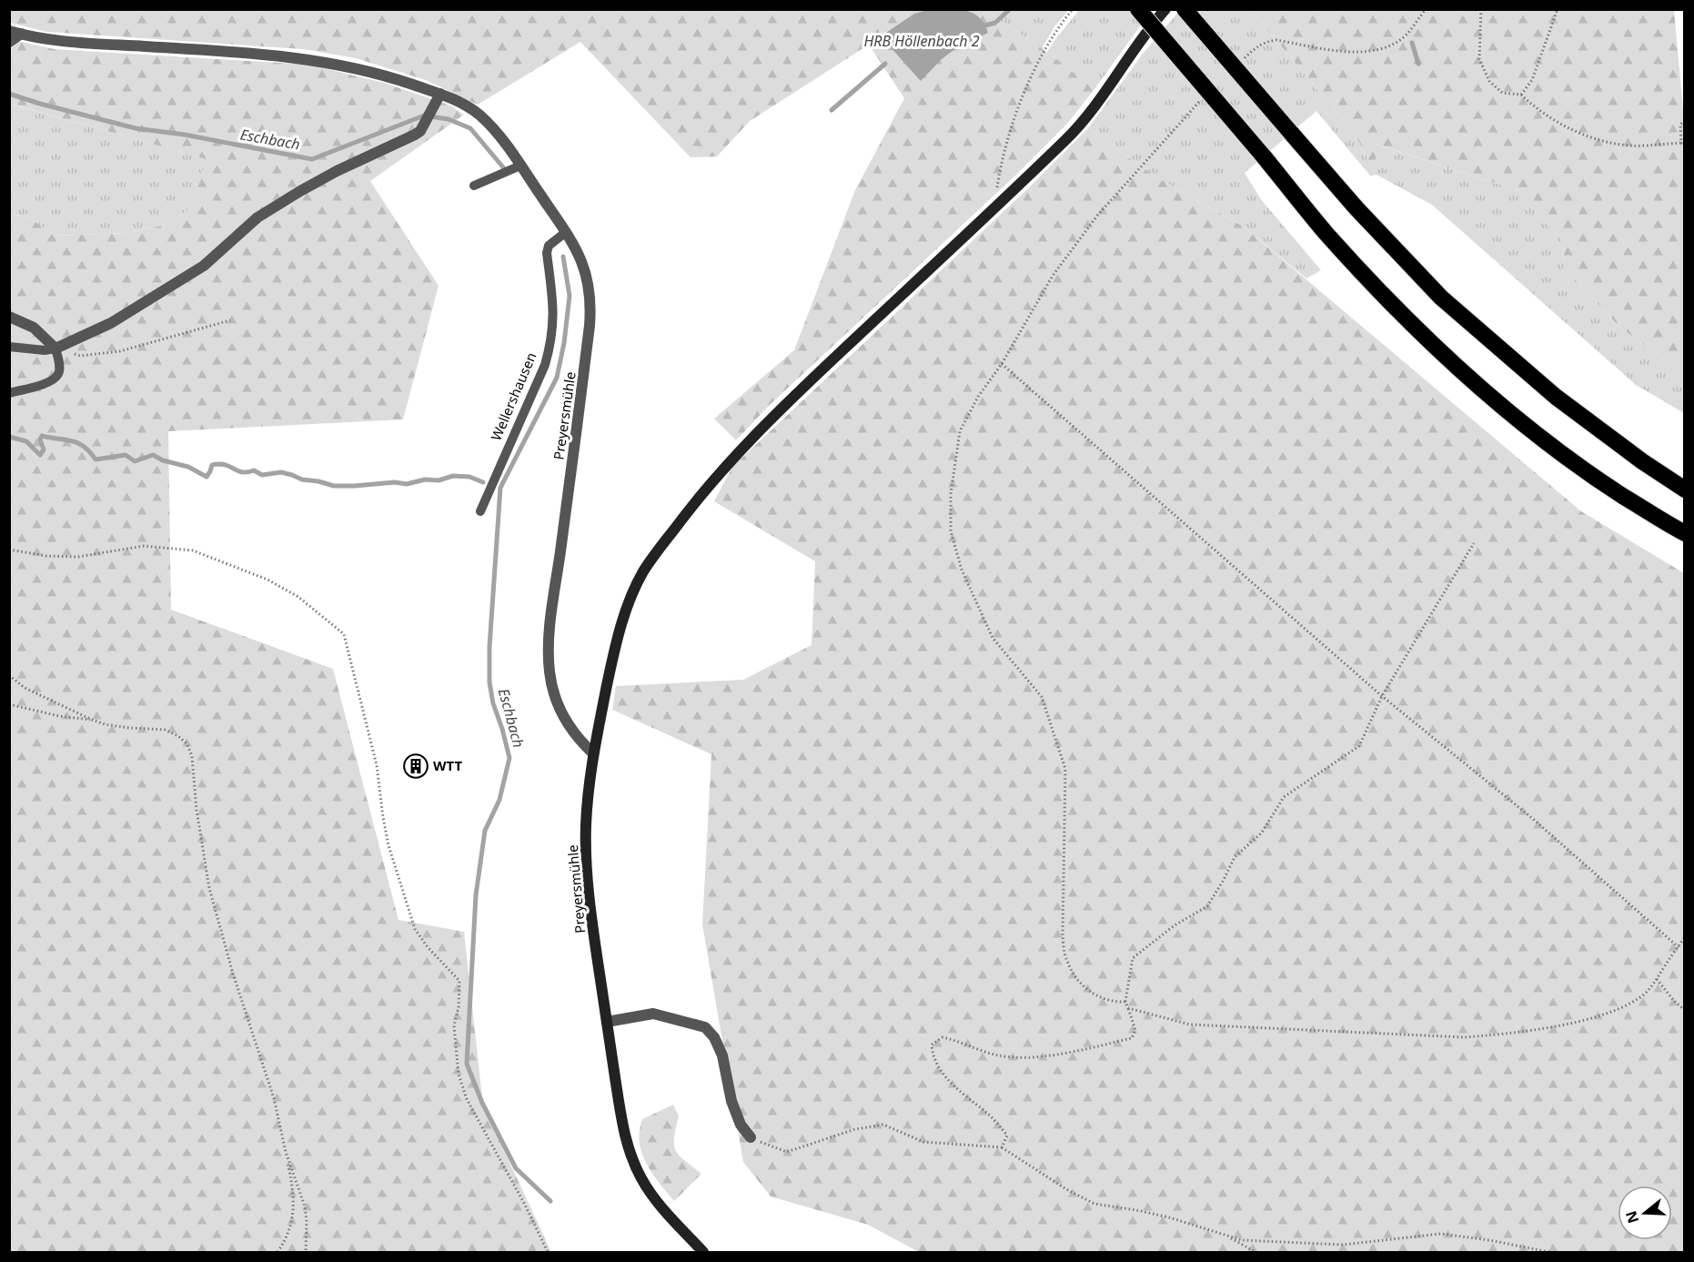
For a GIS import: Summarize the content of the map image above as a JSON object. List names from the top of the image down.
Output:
{
  "streets": {
    "main road": ["Preyersmühle"],
    "lane": ["Wellershausen"]
  },
  "crossings": [
    ["Wellershausen", "Preyersmühle"]
  ],
  "water": ["HRB Höllenbach 2", "Eschbach"],
  "places": {
    "building": ["WTT"]
  },
  "north": "left"
}
